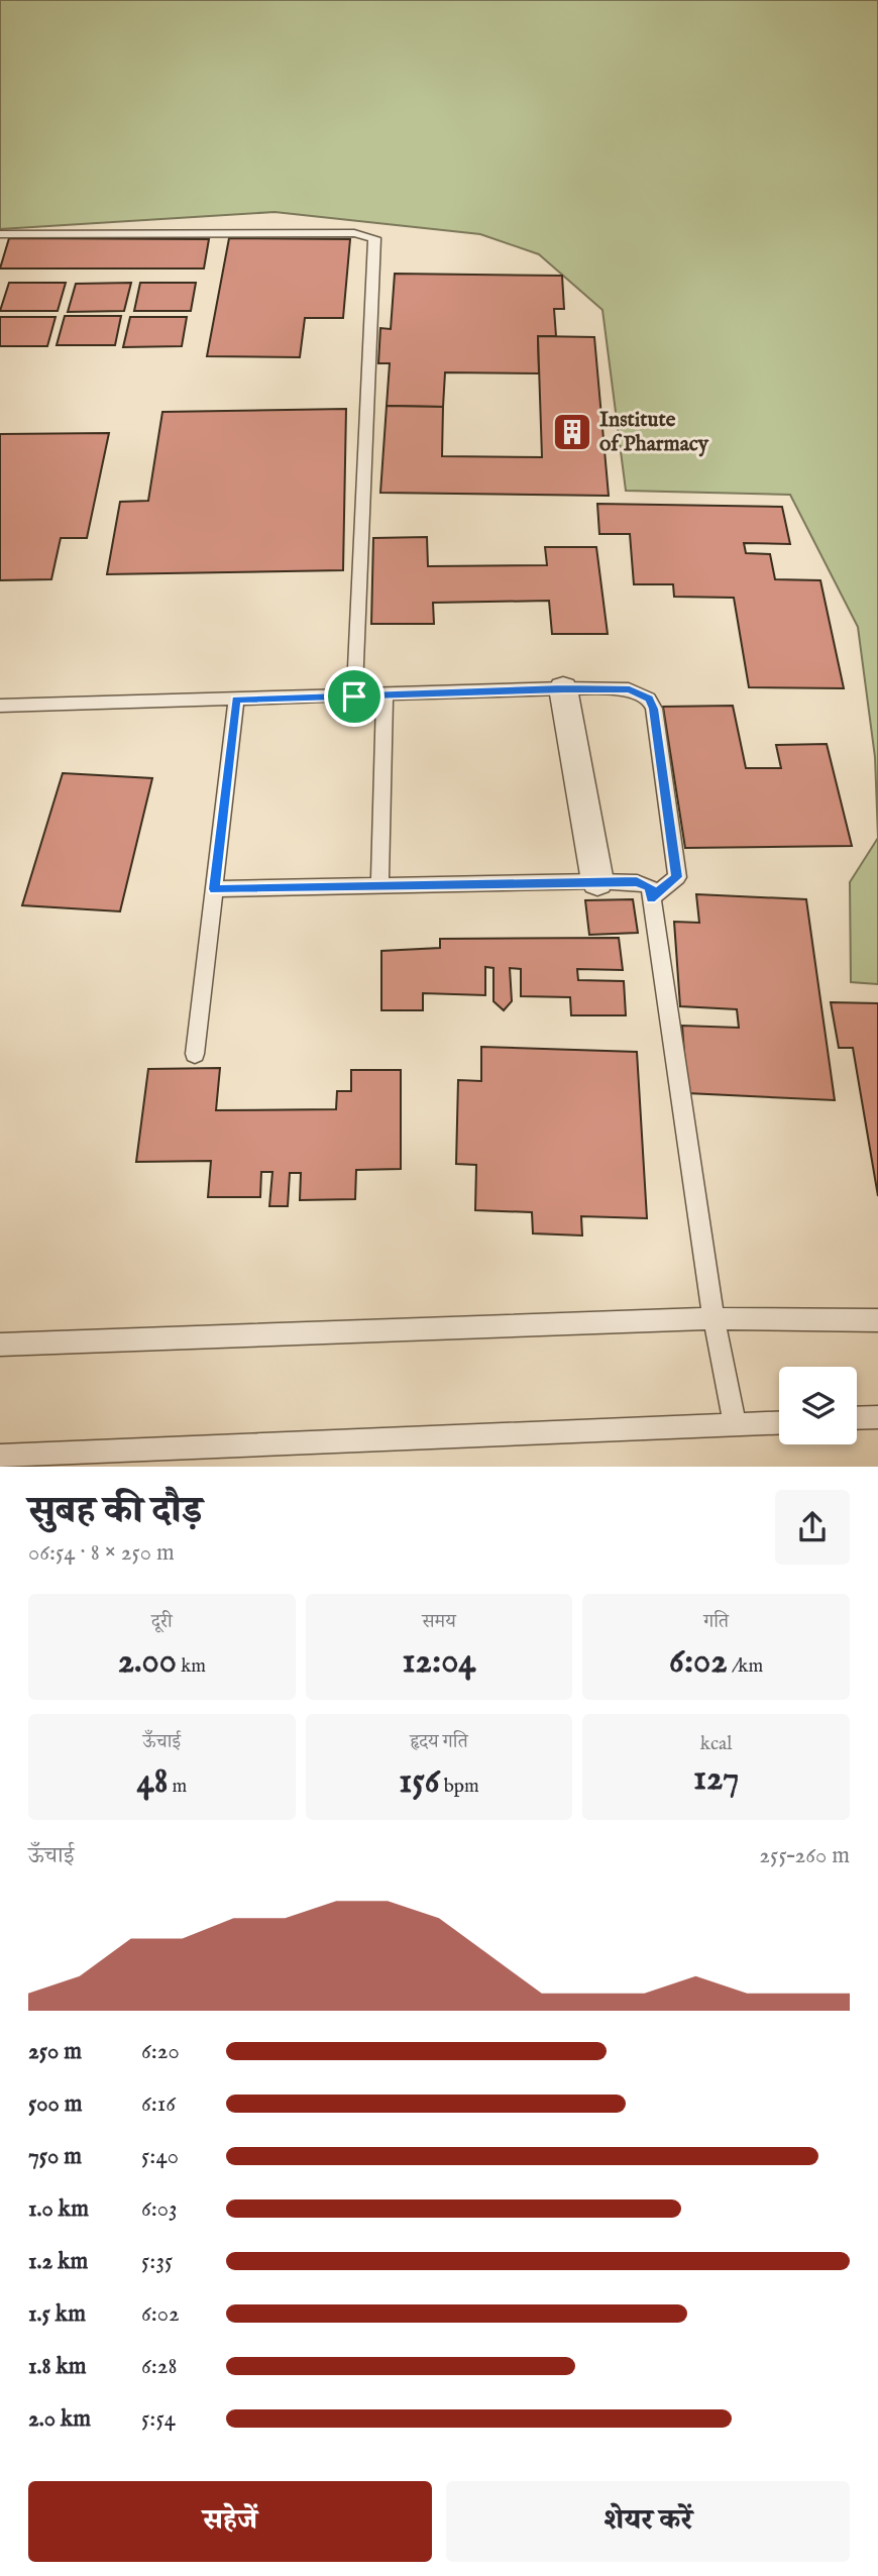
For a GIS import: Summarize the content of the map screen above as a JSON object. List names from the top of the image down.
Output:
{
  "places": {
    "building": ["Institute of Pharmacy"]
  },
  "page": {
    "heading": ["सुबह की दौड़", "06:54 · 8 × 250 m"],
    "stats": [
      ["दूरी", "2.00 km"],
      ["समय", "12:04"],
      ["गति", "6:02 /km"],
      ["ऊँचाई", "48 m"],
      ["हृदय गति", "156 bpm"],
      ["kcal", "127"]
    ],
    "chart": ["ऊँचाई", "255–260 m"],
    "list": [
      {
        "name": "250 m",
        "note": "6:20"
      },
      {
        "name": "500 m",
        "note": "6:16"
      },
      {
        "name": "750 m",
        "note": "5:40"
      },
      {
        "name": "1.0 km",
        "note": "6:03"
      },
      {
        "name": "1.2 km",
        "note": "5:35"
      },
      {
        "name": "1.5 km",
        "note": "6:02"
      },
      {
        "name": "1.8 km",
        "note": "6:28"
      },
      {
        "name": "2.0 km",
        "note": "5:54"
      }
    ],
    "buttons": ["सहेजें", "शेयर करें"]
  }
}
